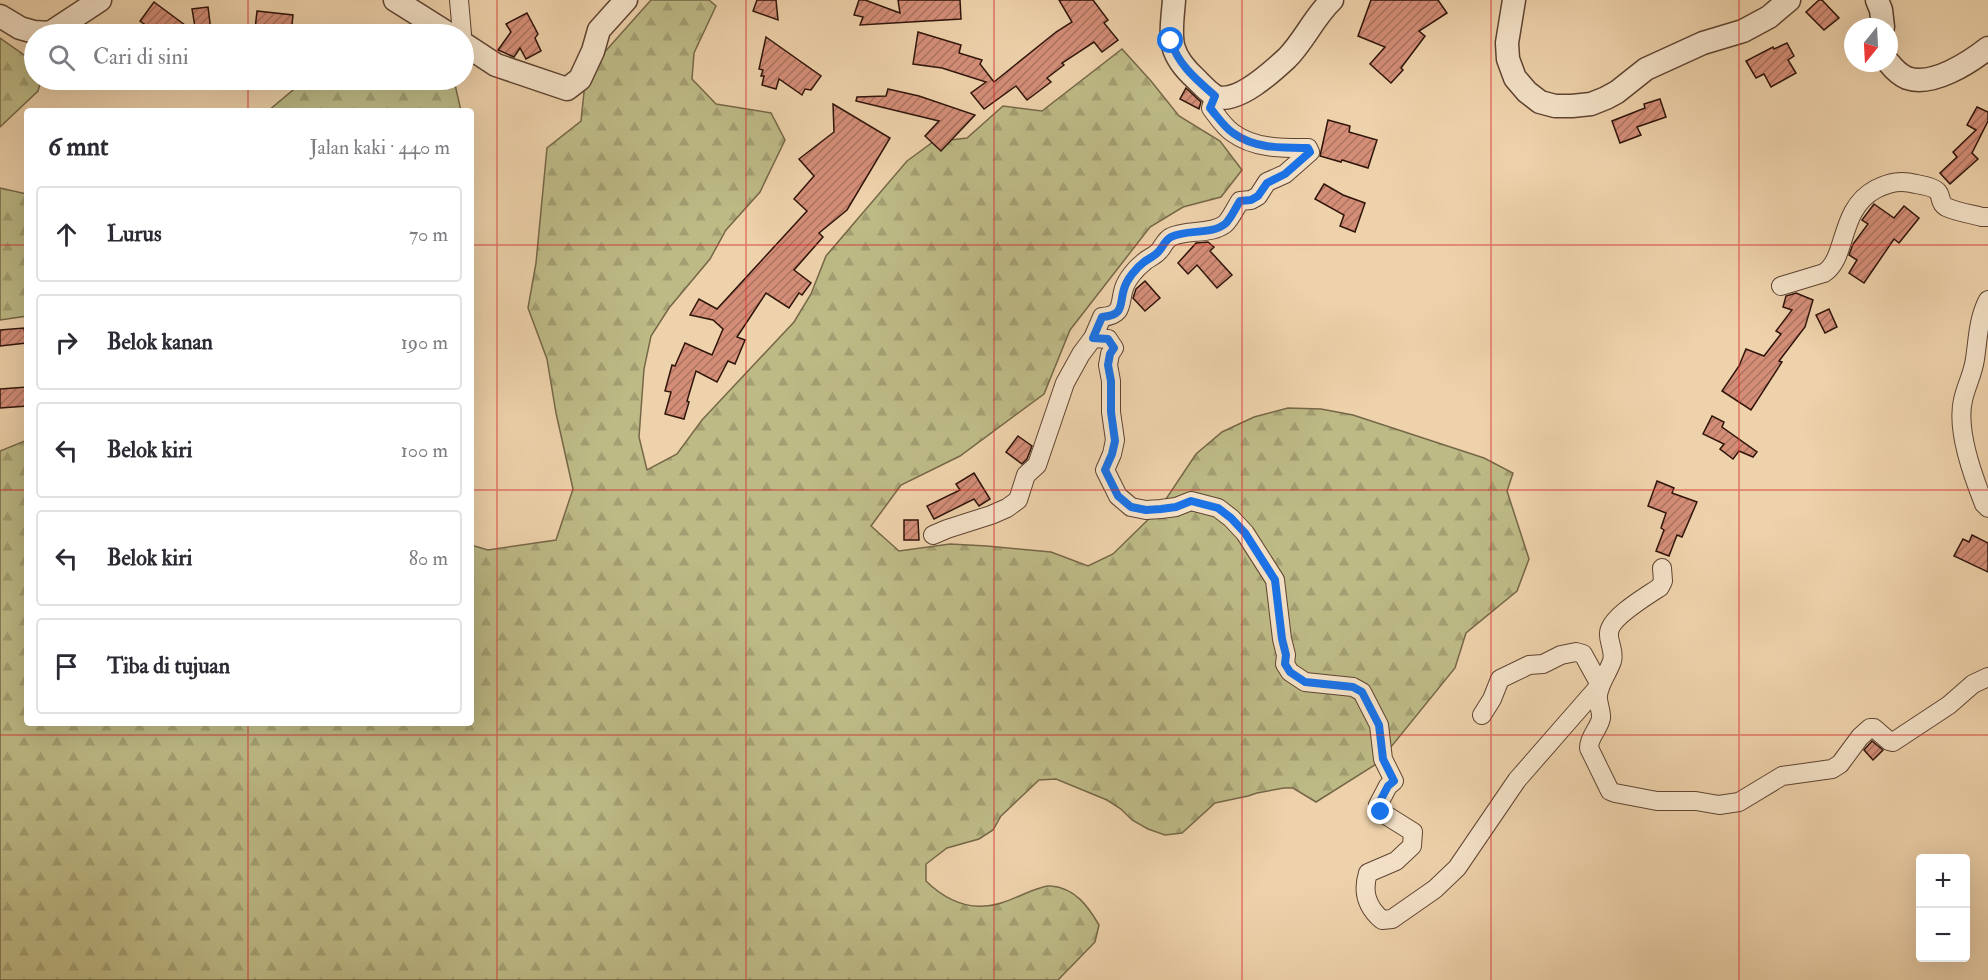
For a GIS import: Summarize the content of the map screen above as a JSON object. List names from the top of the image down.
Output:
{
  "north": "bottom",
  "page": {
    "search": "Cari di sini",
    "heading": ["6 mnt", "Jalan kaki · 440 m"],
    "list": [
      ["Lurus", "70 m"],
      ["Belok kanan", "190 m"],
      ["Belok kiri", "100 m"],
      ["Belok kiri", "80 m"],
      "Tiba di tujuan"
    ],
    "map_buttons": ["+", "−"]
  }
}
